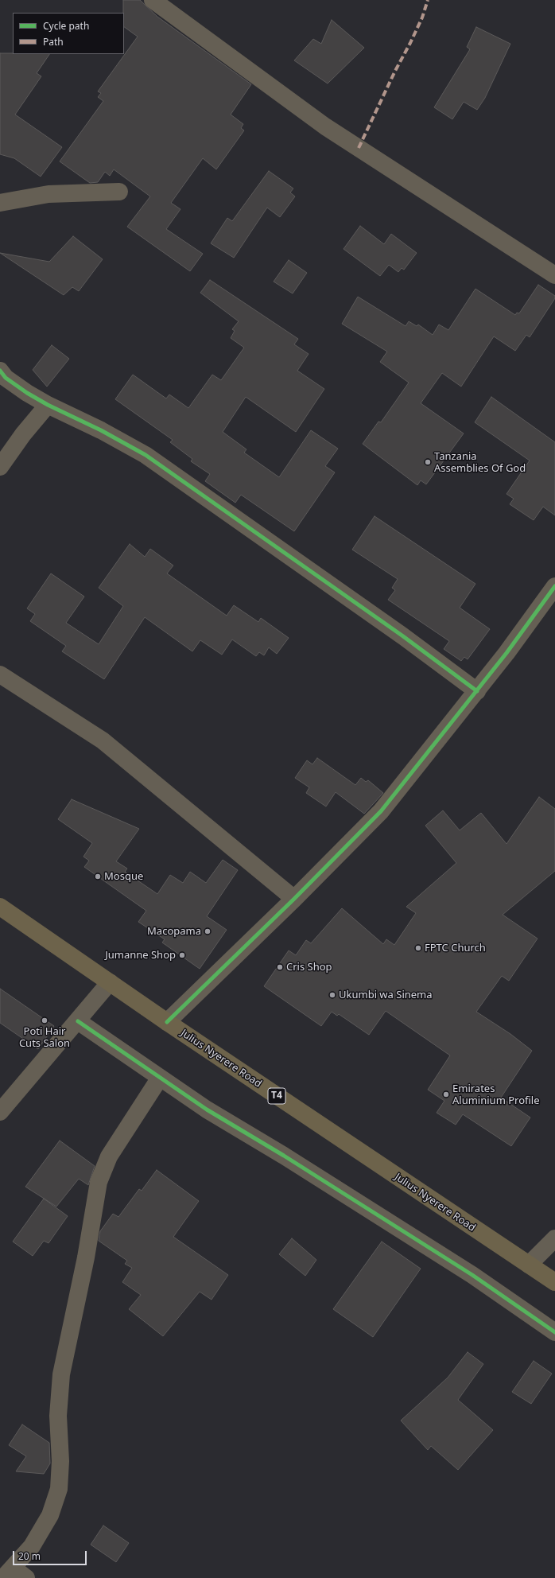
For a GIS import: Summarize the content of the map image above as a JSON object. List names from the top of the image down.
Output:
{
  "streets": {
    "highway": ["Julius Nyerere Road", "T4"]
  },
  "places": [
    "Tanzania Assemblies Of God",
    "Mosque",
    "Macopama",
    "FPTC Church",
    "Jumanne Shop",
    "Cris Shop",
    "Ukumbi wa Sinema",
    "Poti Hair Cuts Salon",
    "Emirates Aluminium Profile"
  ],
  "legend": ["Cycle path", "Path"],
  "scale_bar": "20 m"
}
